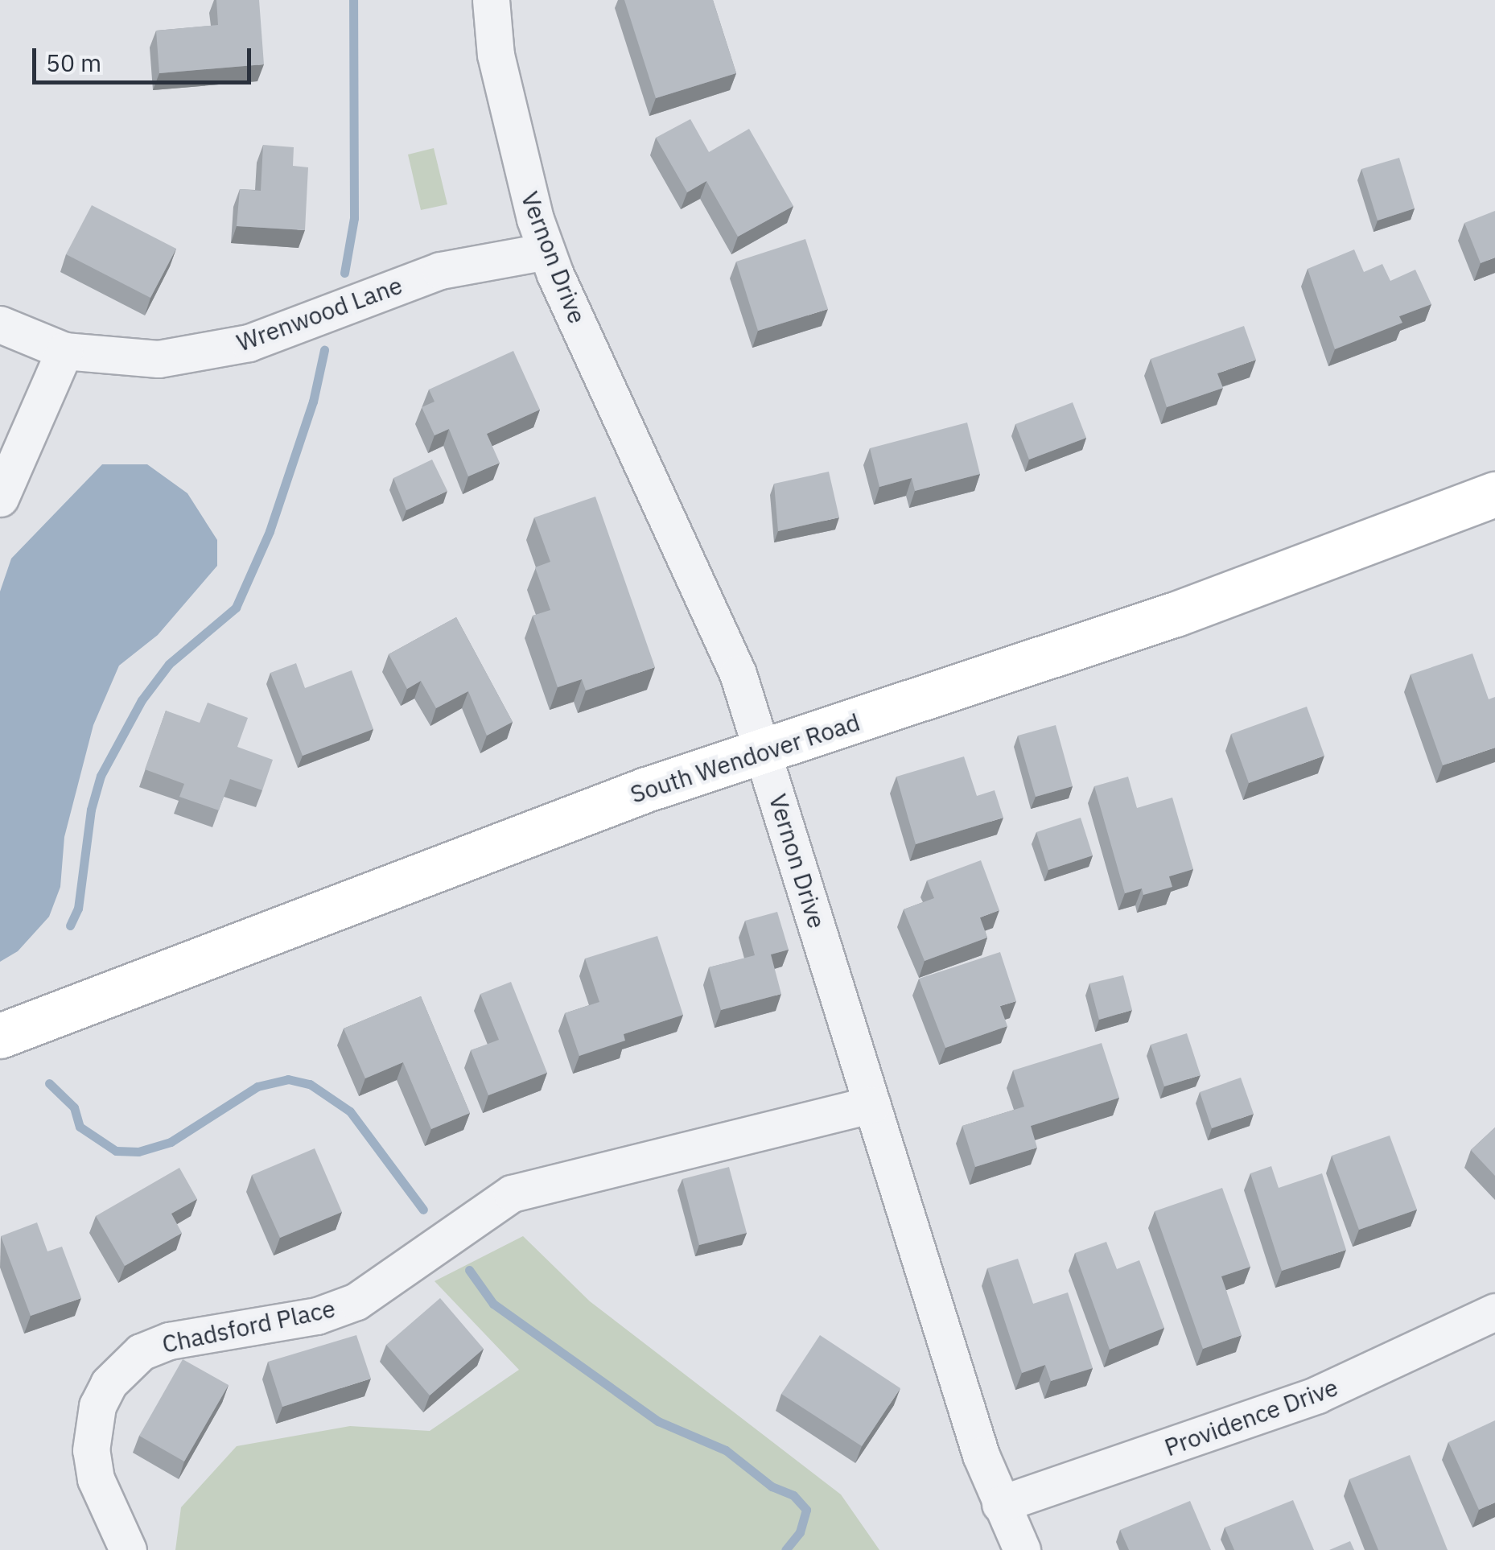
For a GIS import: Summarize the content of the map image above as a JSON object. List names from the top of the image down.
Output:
{
  "streets": {
    "main road": ["South Wendover Road"],
    "street": [
      "Vernon Drive",
      "Wrenwood Lane",
      "Chadsford Place",
      "Providence Drive"
    ]
  },
  "crossings": [
    ["Vernon Drive", "Wrenwood Lane"],
    ["Vernon Drive", "South Wendover Road"],
    ["Vernon Drive", "Chadsford Place"],
    ["Vernon Drive", "Providence Drive"]
  ],
  "scale_bar": "50 m"
}
